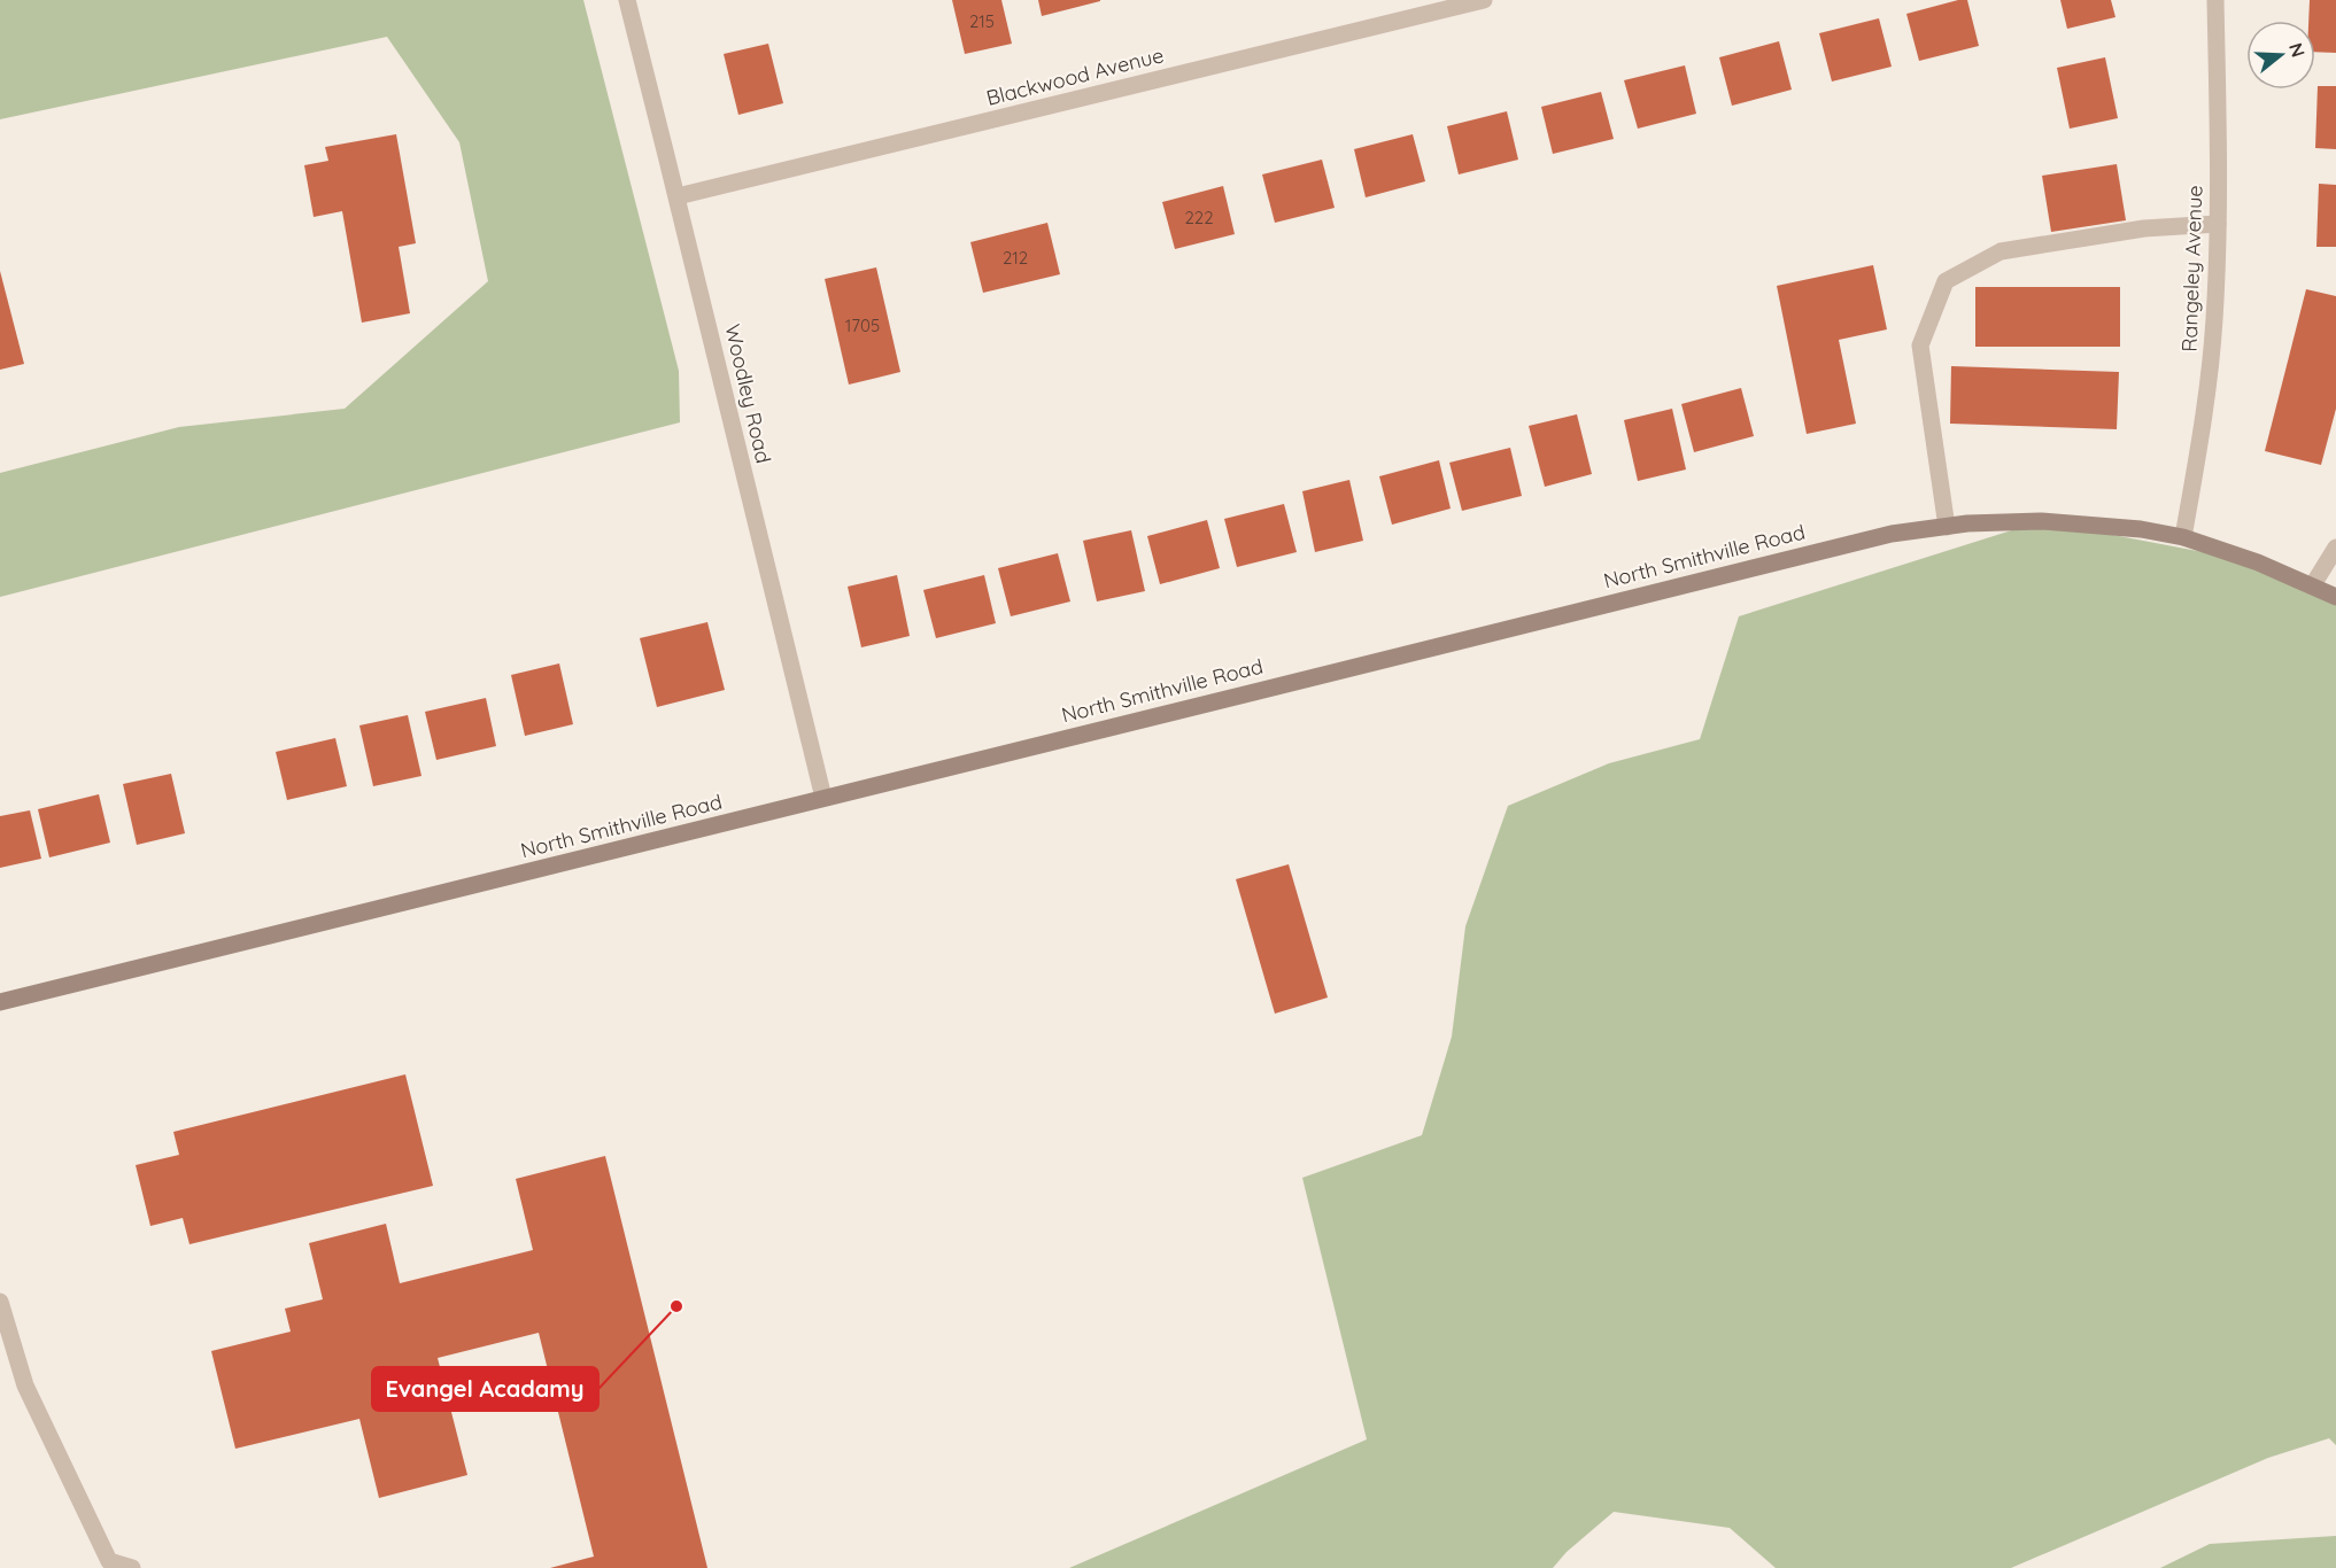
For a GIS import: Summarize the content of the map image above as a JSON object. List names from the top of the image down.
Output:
{
  "streets": {
    "main road": ["North Smithville Road"],
    "street": ["Blackwood Avenue", "Rangeley Avenue", "Woodley Road"]
  },
  "crossings": [
    ["Blackwood Avenue", "Woodley Road"],
    ["Rangeley Avenue", "North Smithville Road"],
    ["Woodley Road", "North Smithville Road"]
  ],
  "places": ["Evangel Acadamy"],
  "house_numbers": [
    "215",
    "222",
    "212",
    "1705"
  ],
  "north": "right"
}
